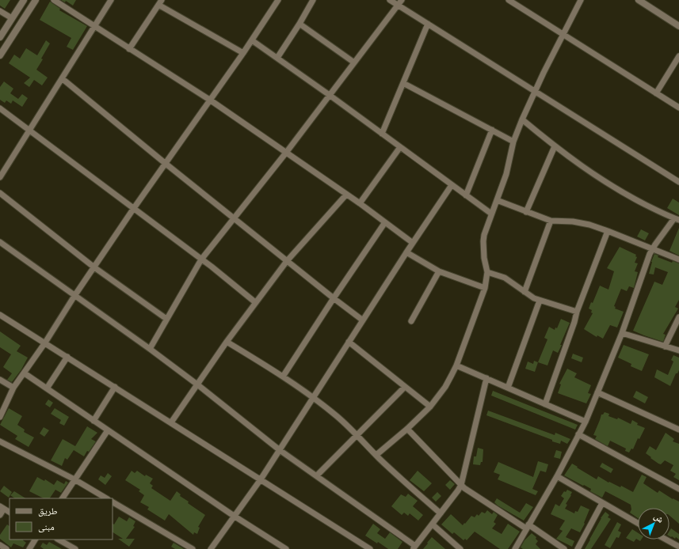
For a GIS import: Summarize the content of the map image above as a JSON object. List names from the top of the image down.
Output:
{
  "legend": ["طريق", "مبنى"],
  "north": "top right"
}
